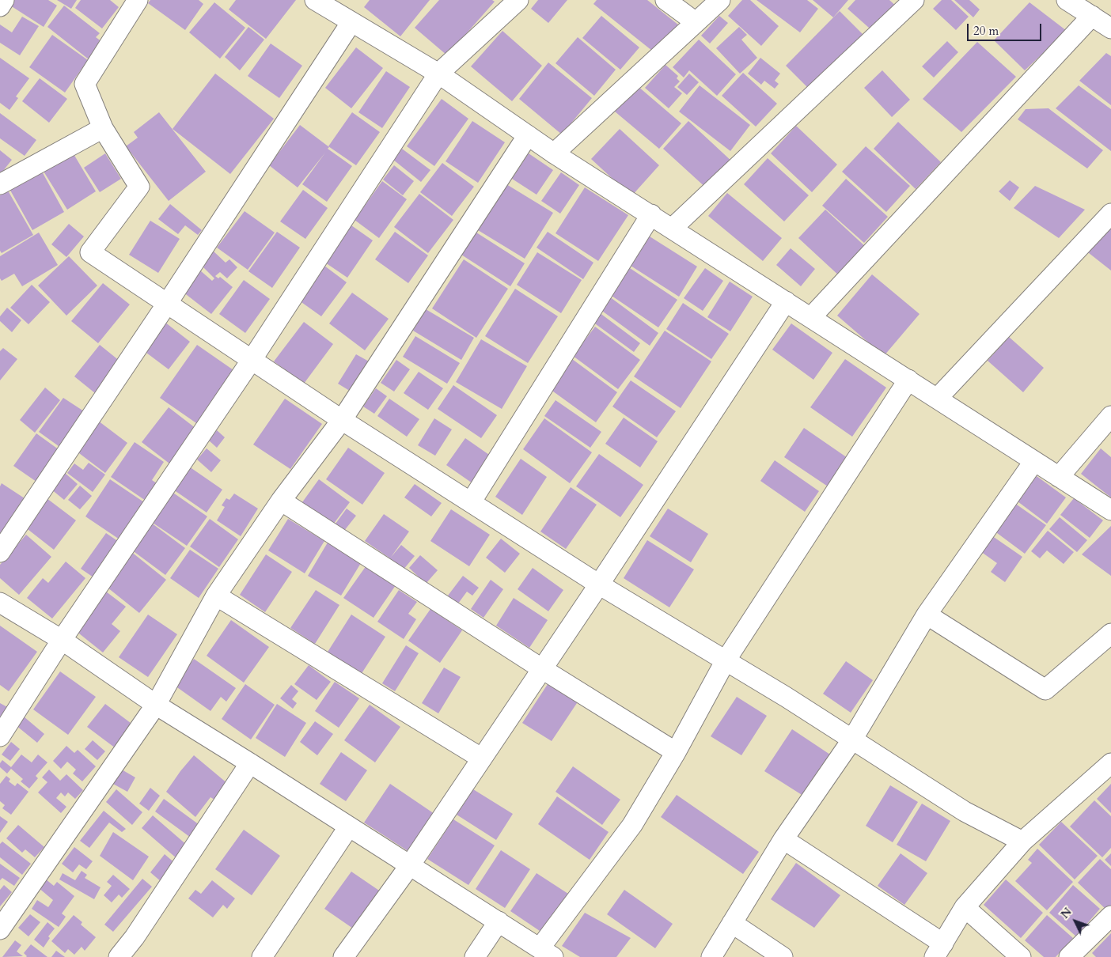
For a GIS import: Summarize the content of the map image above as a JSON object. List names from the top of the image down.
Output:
{
  "scale_bar": "20 m",
  "north": "top left"
}
